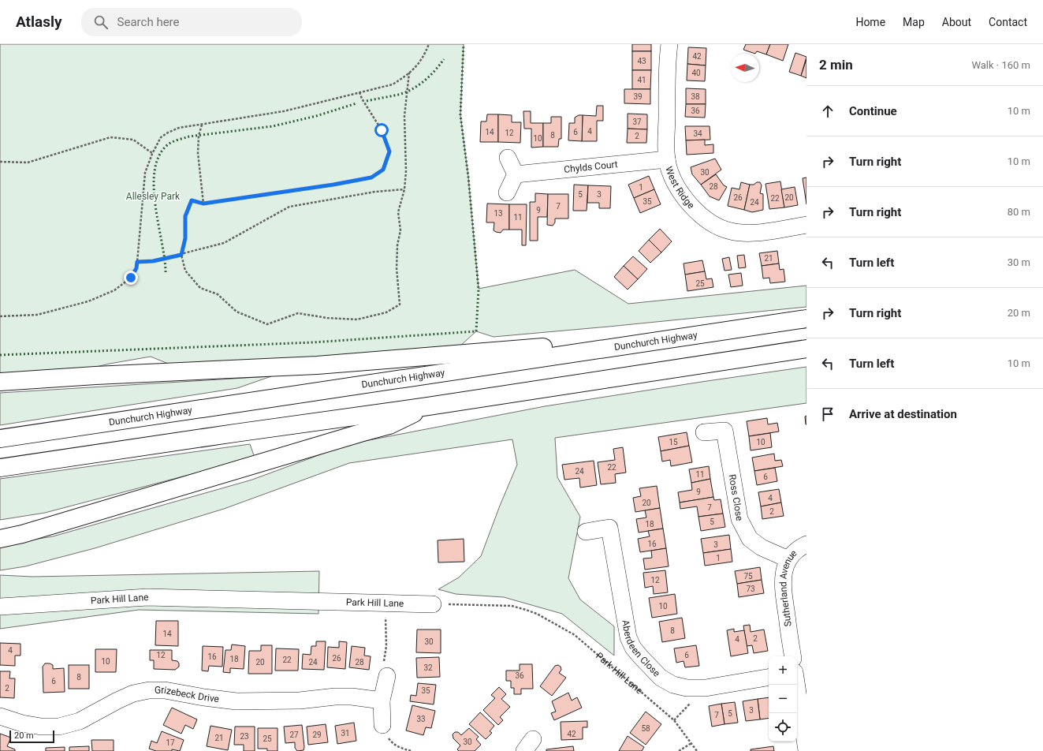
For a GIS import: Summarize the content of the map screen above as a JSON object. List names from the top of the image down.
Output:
{
  "streets": {
    "highway": ["Dunchurch Highway"],
    "street": [
      "Chylds Court",
      "West Ridge",
      "Ross Close",
      "Sutherland Avenue",
      "Park Hill Lane",
      "Aberdeen Close",
      "Grizebeck Drive"
    ]
  },
  "crossings": [
    ["Chylds Court", "West Ridge"],
    ["Ross Close", "Sutherland Avenue"]
  ],
  "parks": ["Allesley Park"],
  "house_numbers": [
    "42",
    "43",
    "40",
    "41",
    "39",
    "38",
    "36",
    "37",
    "4",
    "14",
    "6",
    "12",
    "34",
    "8",
    "2",
    "10",
    "30",
    "28",
    "1",
    "5",
    "3",
    "26",
    "20",
    "22",
    "35",
    "24",
    "7",
    "9",
    "13",
    "11",
    "21",
    "25",
    "15",
    "10",
    "22",
    "24",
    "11",
    "6",
    "9",
    "4",
    "20",
    "7",
    "2",
    "5",
    "18",
    "16",
    "3",
    "1",
    "75",
    "12",
    "73",
    "10",
    "8",
    "14",
    "2",
    "4",
    "30",
    "4",
    "12",
    "6",
    "16",
    "26",
    "18",
    "22",
    "10",
    "20",
    "24",
    "28",
    "32",
    "36",
    "8",
    "6",
    "2",
    "35",
    "3",
    "5",
    "7",
    "33",
    "58",
    "31",
    "42",
    "27",
    "29",
    "23",
    "21",
    "25",
    "30",
    "17"
  ],
  "scale_bar": "20 m",
  "north": "left",
  "page": {
    "header": "Atlasly",
    "search": "Search here",
    "nav": [
      "Home",
      "Map",
      "About",
      "Contact"
    ],
    "heading": ["2 min", "Walk · 160 m"],
    "list": [
      ["Continue", "10 m"],
      ["Turn right", "10 m"],
      ["Turn right", "80 m"],
      ["Turn left", "30 m"],
      ["Turn right", "20 m"],
      ["Turn left", "10 m"],
      "Arrive at destination"
    ],
    "map_buttons": ["+", "−"],
    "scale": "20 m"
  }
}
